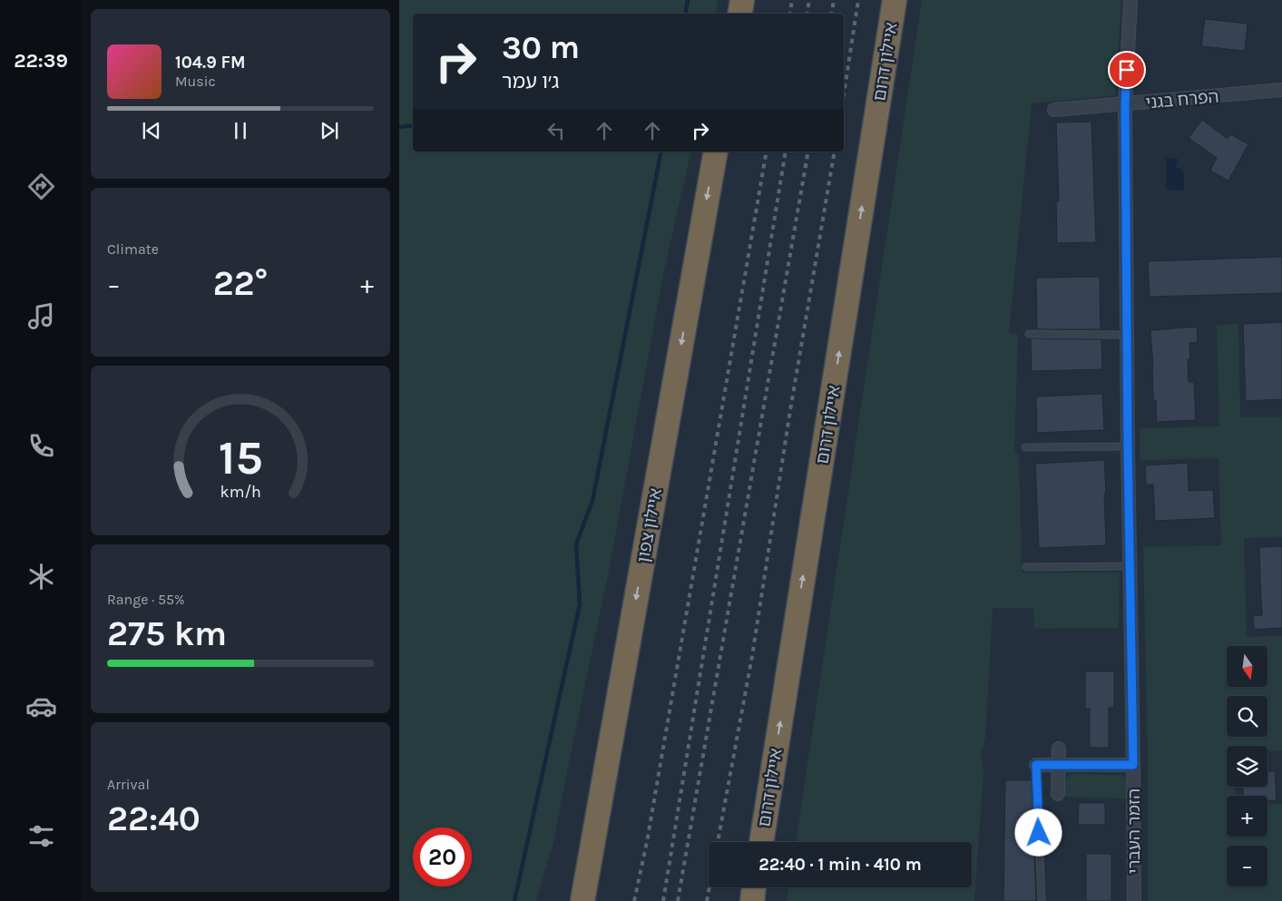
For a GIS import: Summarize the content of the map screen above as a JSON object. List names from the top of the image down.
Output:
{
  "streets": {
    "highway": ["איילון דרום", "איילון צפון"],
    "street": ["הפרח בגני", "הזמר העברי"]
  },
  "crossings": [
    ["הפרח בגני", "הזמר העברי"]
  ],
  "one_way": ["איילון דרום", "איילון צפון"],
  "north": "bottom",
  "page": {
    "tabs": "22:39",
    "turn": ["30 m", "ג׳ו עמר"],
    "song": ["104.9 FM", "Music"],
    "tile": [
      "Climate",
      ["Range · 55%", "275 km"],
      ["Arrival", "22:40"]
    ],
    "heat": ["−", "22°", "+"],
    "map_buttons": ["+", "−"],
    "limit": "20",
    "trip": "22:40 · 1 min · 410 m",
    "gauge": ["15", "km/h"]
  }
}
